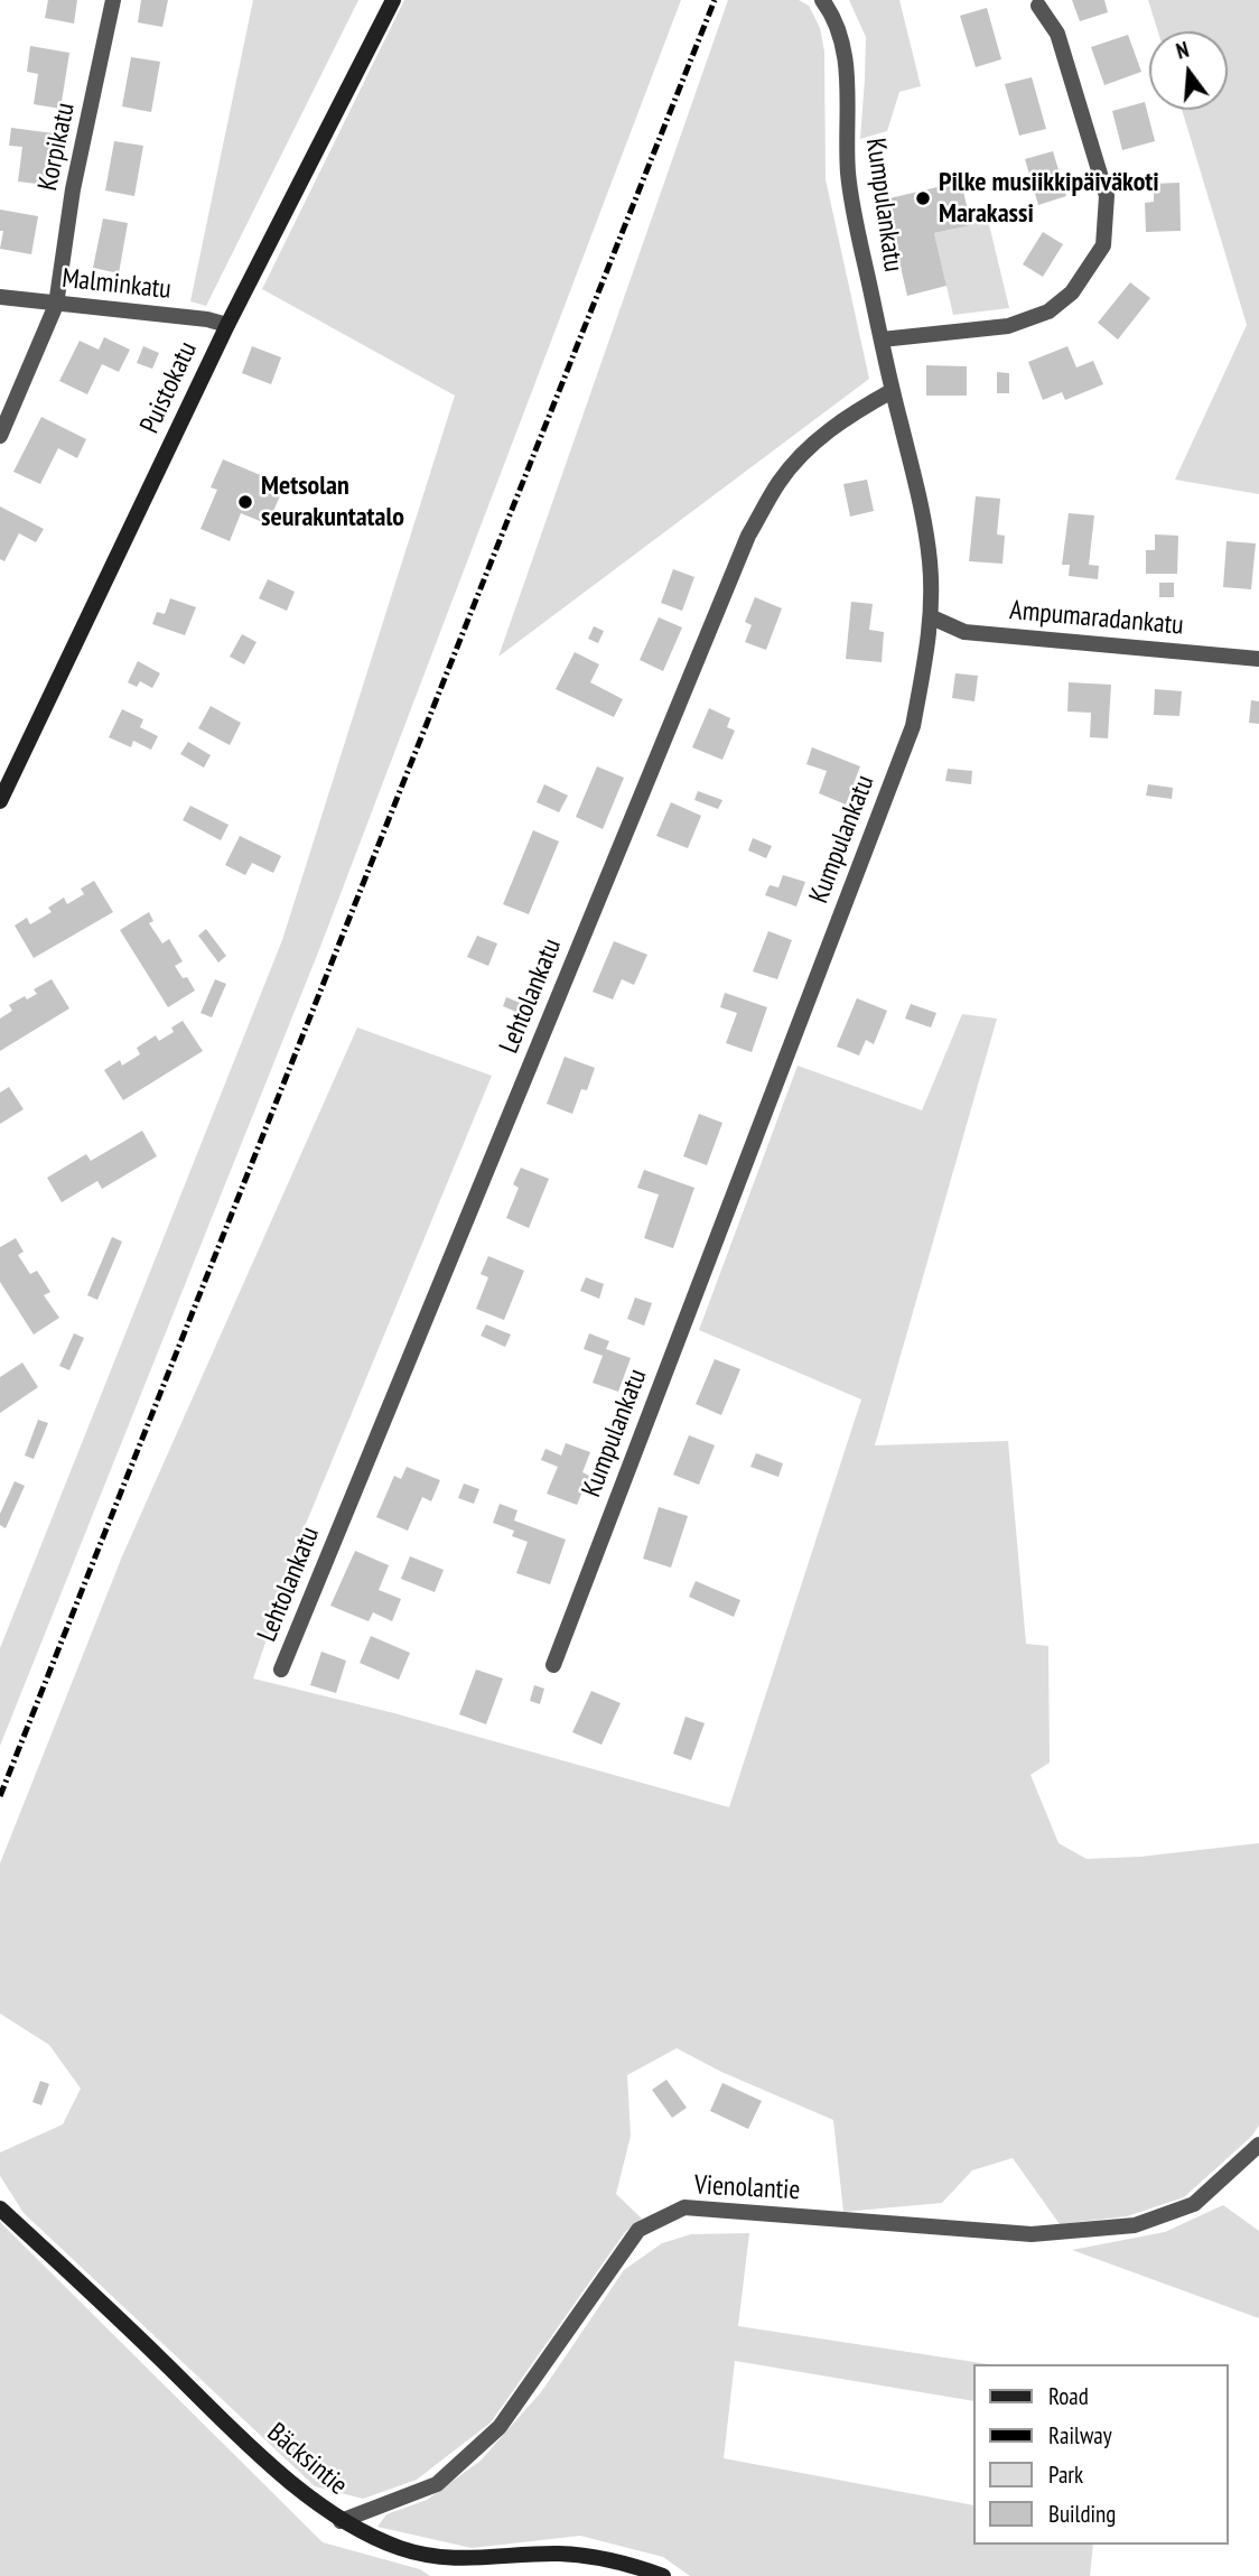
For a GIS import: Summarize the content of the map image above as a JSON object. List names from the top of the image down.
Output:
{
  "streets": {
    "street": [
      "Korpikatu",
      "Kumpulankatu",
      "Malminkatu",
      "Puistokatu",
      "Ampumaradankatu",
      "Lehtolankatu",
      "Vienolantie",
      "Bäcksintie"
    ]
  },
  "crossings": [
    ["Korpikatu", "Malminkatu"],
    ["Kumpulankatu", "Ampumaradankatu"],
    ["Kumpulankatu", "Lehtolankatu"],
    ["Malminkatu", "Puistokatu"],
    ["Vienolantie", "Bäcksintie"]
  ],
  "places": ["Pilke musiikkipäiväkoti Marakassi", "Metsolan seurakuntatalo"],
  "legend": [
    "Road",
    "Railway",
    "Park",
    "Building"
  ],
  "north": "top"
}
